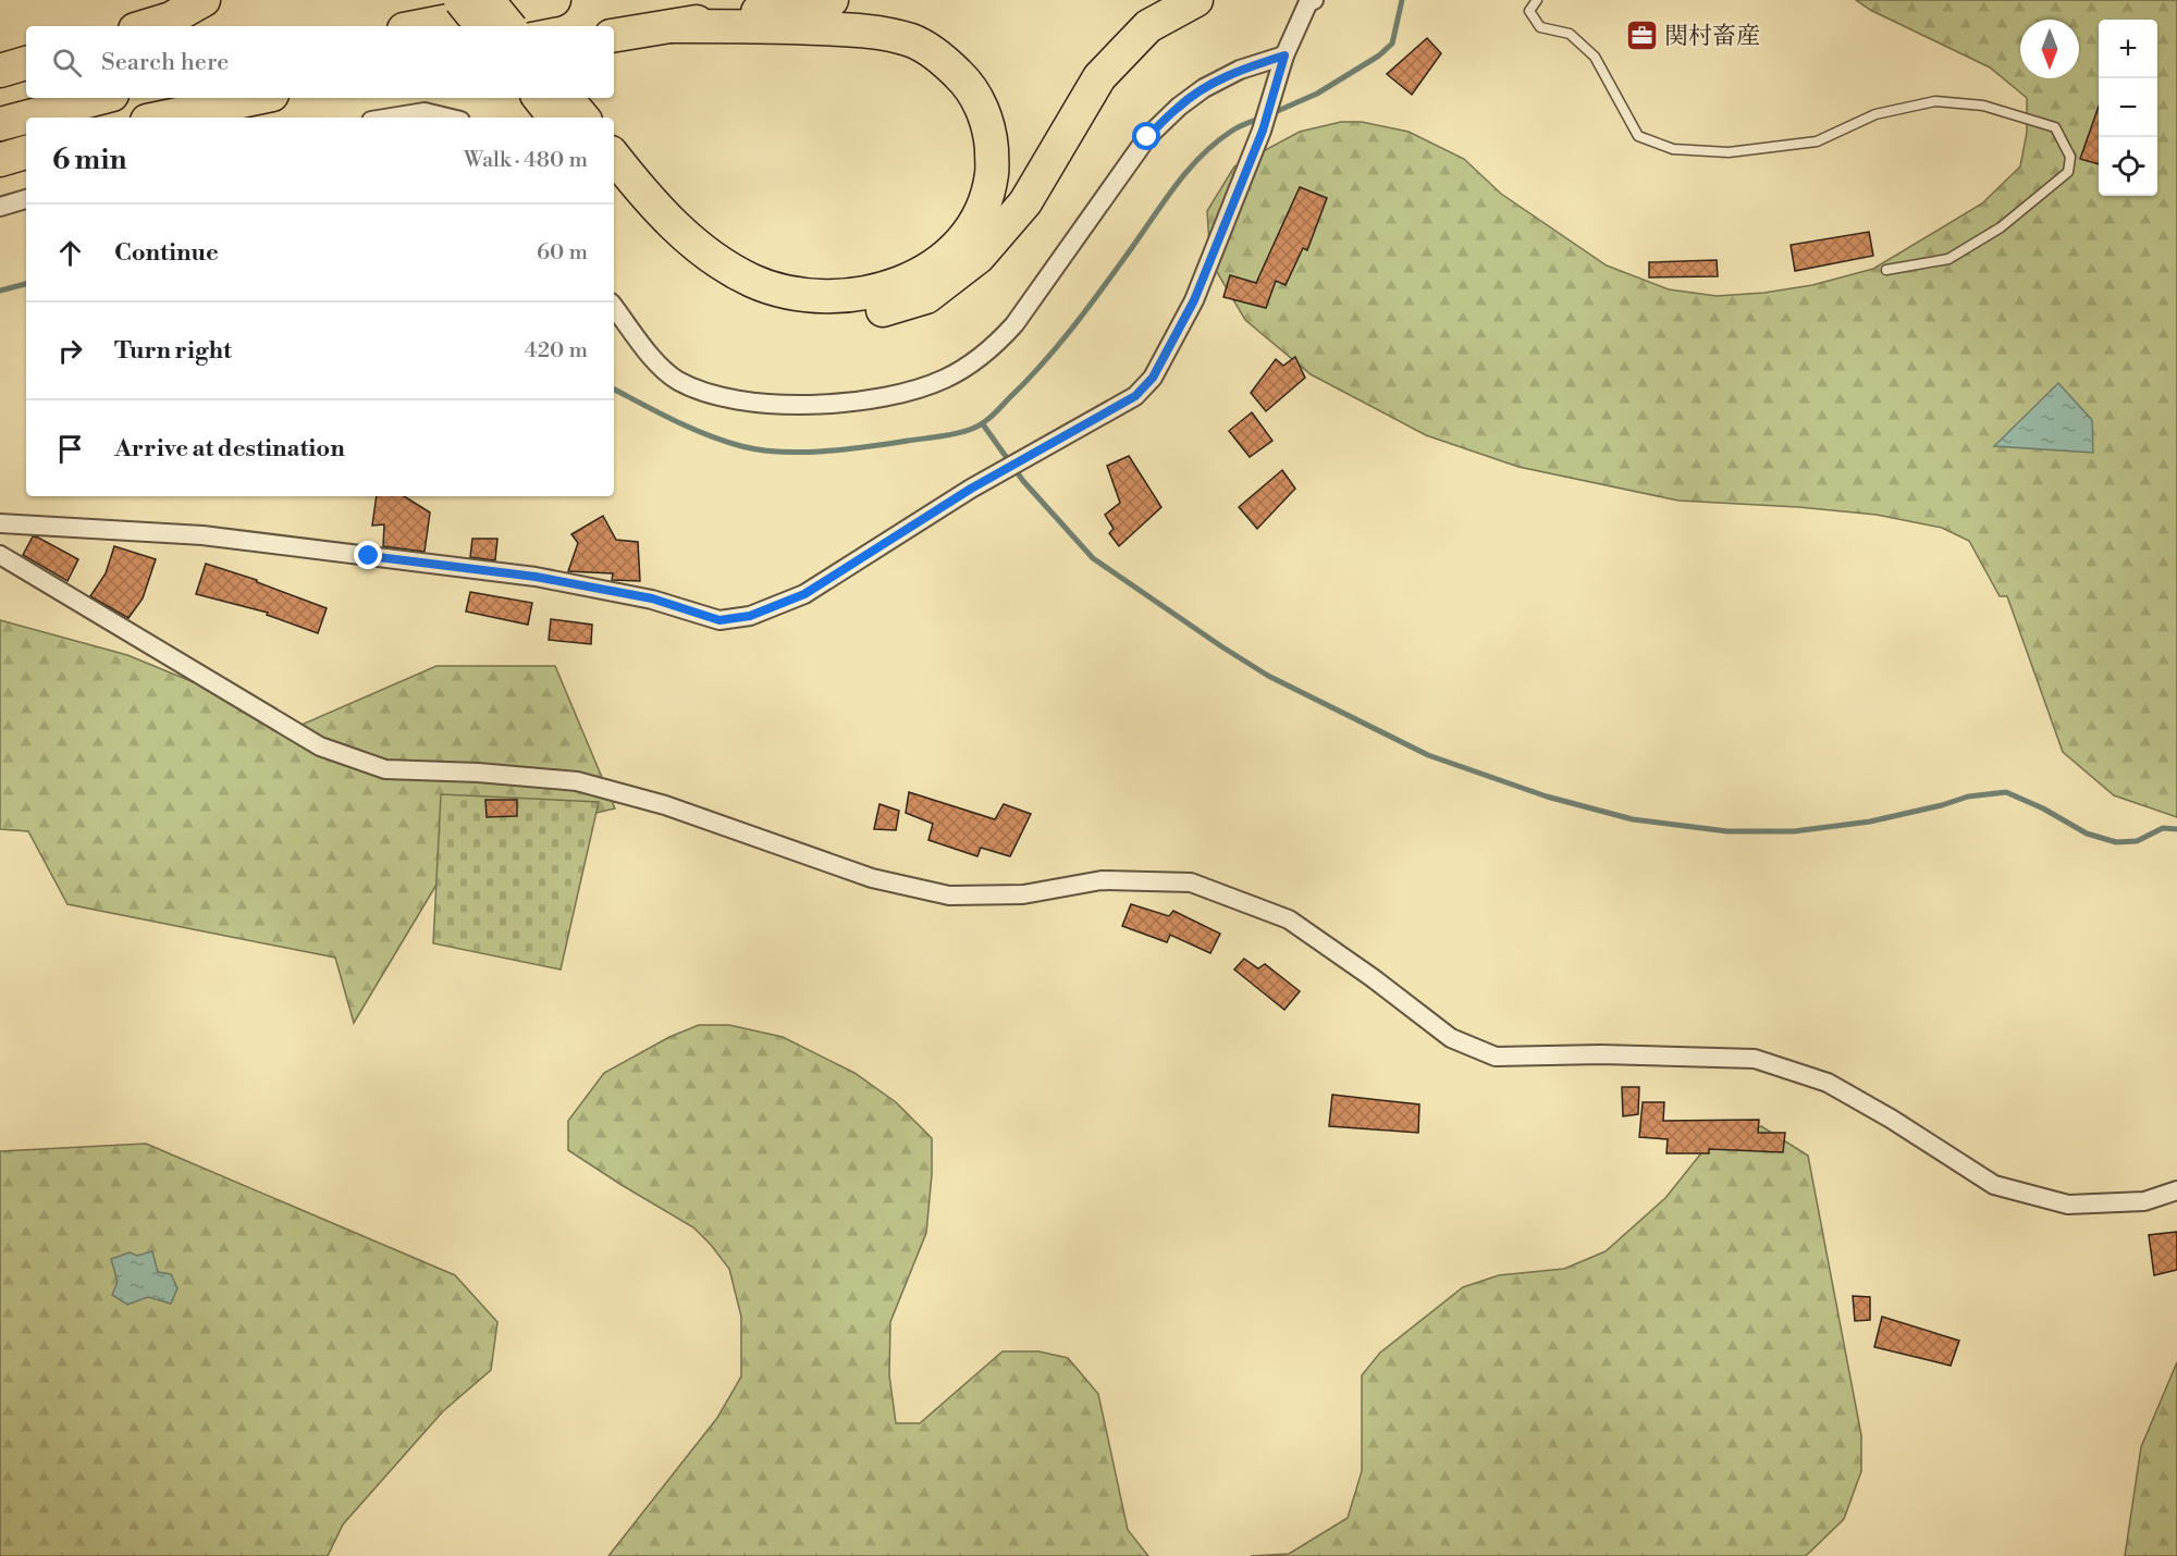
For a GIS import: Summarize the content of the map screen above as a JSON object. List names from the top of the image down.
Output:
{
  "places": {
    "office": ["関村畜産"]
  },
  "north": "bottom",
  "page": {
    "map_buttons": ["+", "−"],
    "search": "Search here",
    "heading": ["6 min", "Walk · 480 m"],
    "list": [
      ["Continue", "60 m"],
      ["Turn right", "420 m"],
      "Arrive at destination"
    ]
  }
}
